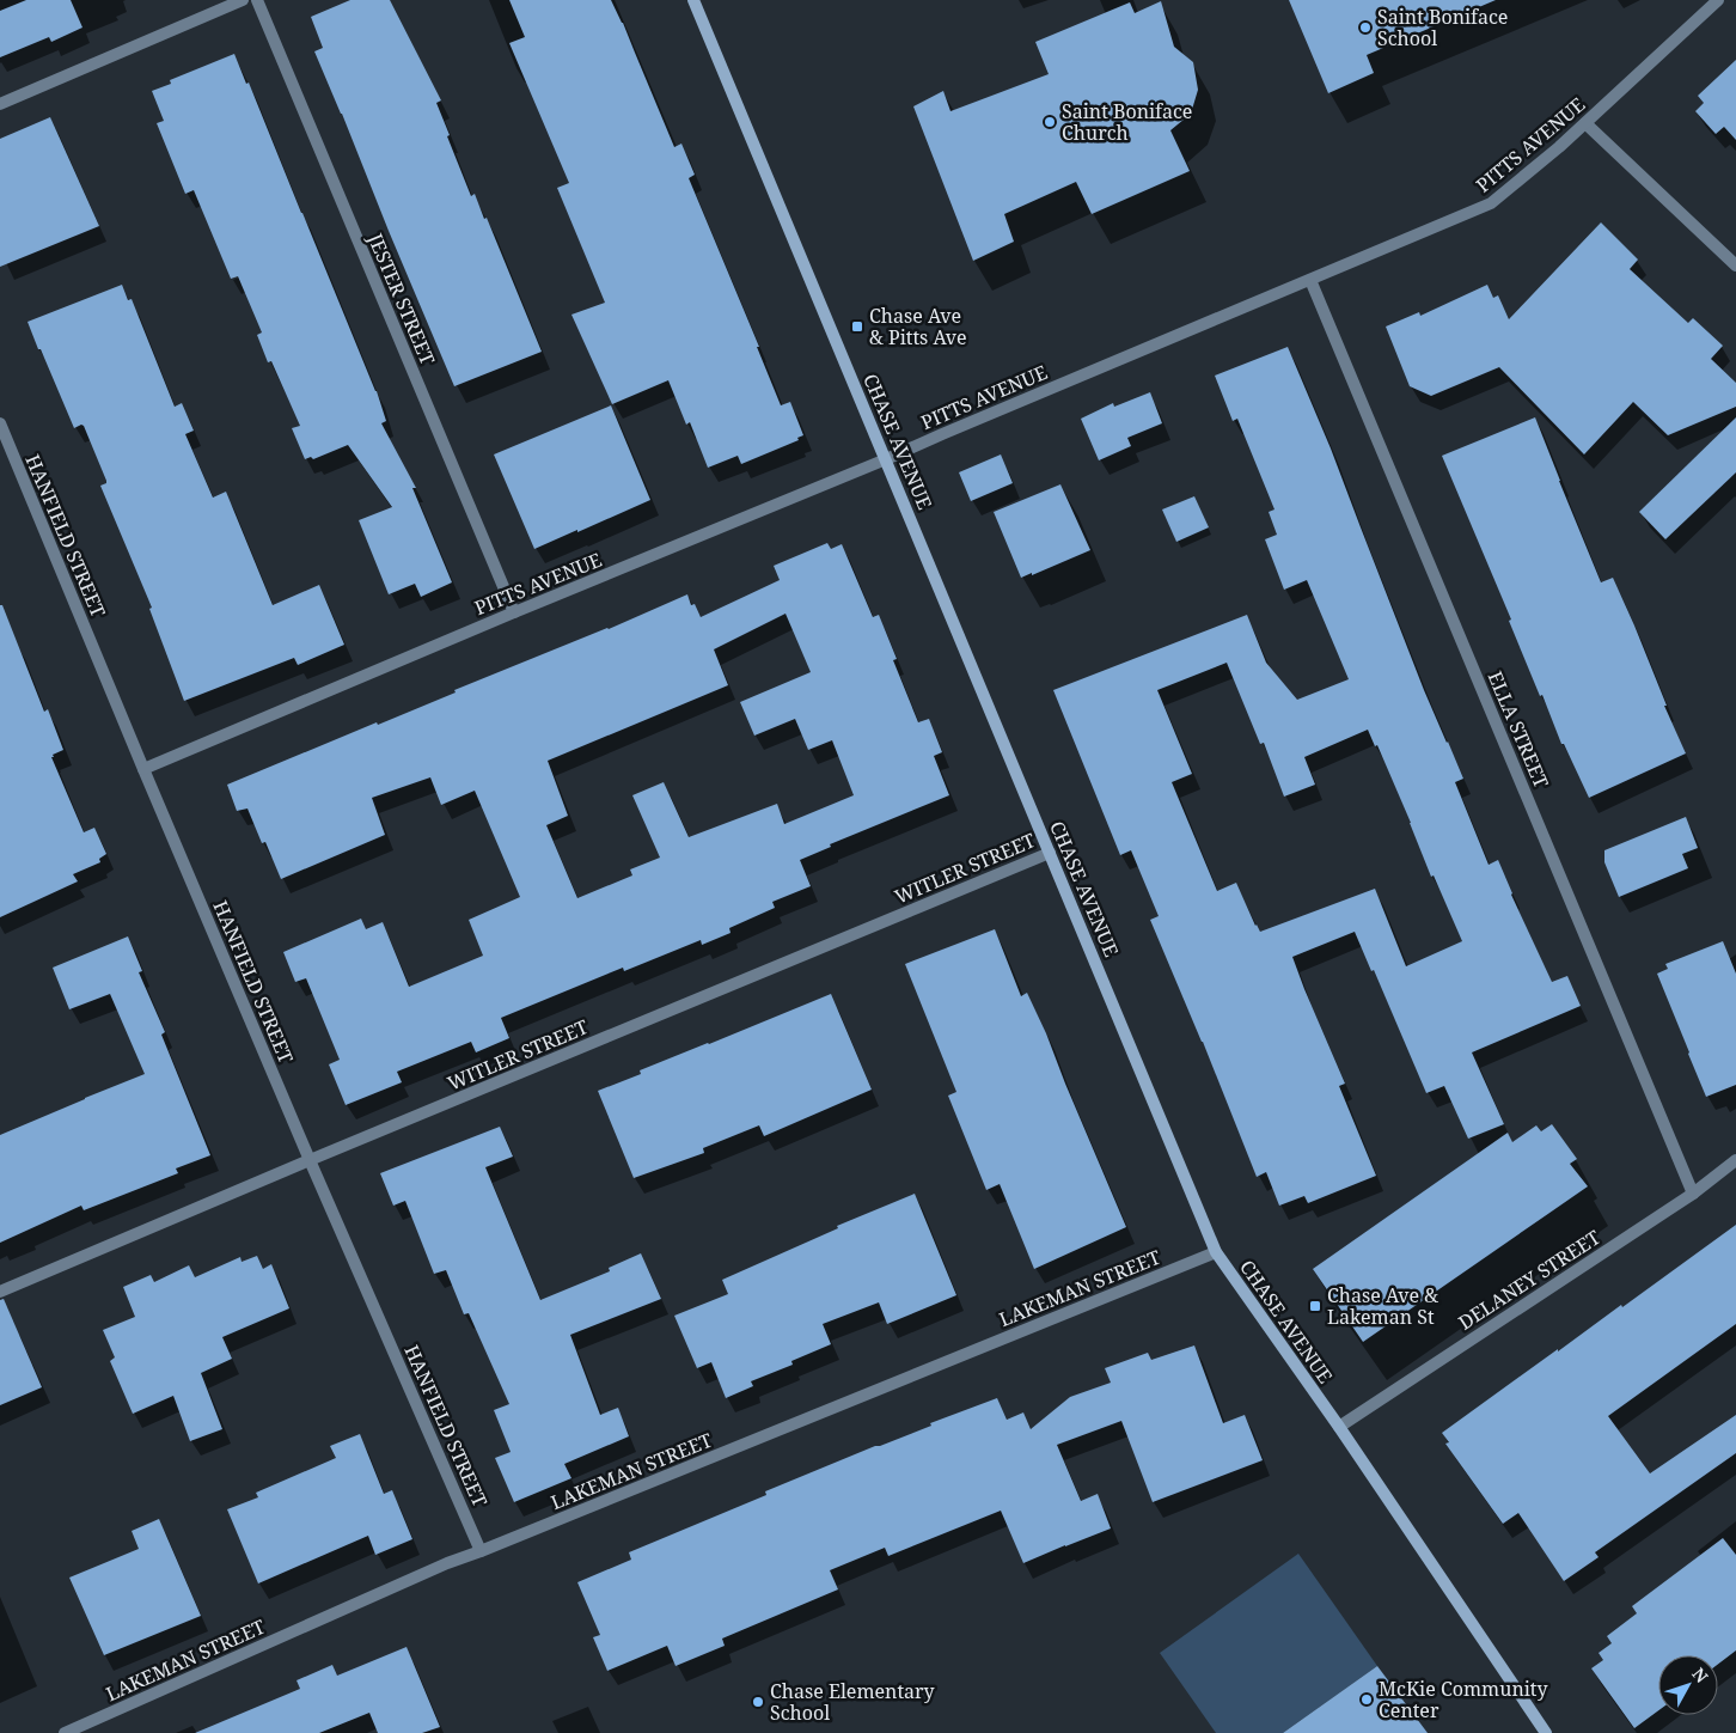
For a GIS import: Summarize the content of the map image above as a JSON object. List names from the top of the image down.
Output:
{
  "streets": {
    "street": [
      "PITTS AVENUE",
      "JESTER STREET",
      "CHASE AVENUE",
      "HANFIELD STREET",
      "ELLA STREET",
      "WITLER STREET",
      "DELANEY STREET",
      "LAKEMAN STREET"
    ]
  },
  "crossings": [
    ["PITTS AVENUE", "JESTER STREET"],
    ["PITTS AVENUE", "CHASE AVENUE"],
    ["PITTS AVENUE", "HANFIELD STREET"],
    ["PITTS AVENUE", "ELLA STREET"],
    ["CHASE AVENUE", "WITLER STREET"],
    ["CHASE AVENUE", "DELANEY STREET"],
    ["CHASE AVENUE", "LAKEMAN STREET"],
    ["HANFIELD STREET", "WITLER STREET"],
    ["HANFIELD STREET", "LAKEMAN STREET"],
    ["ELLA STREET", "DELANEY STREET"]
  ],
  "places": {
    "other": [
      "Saint Boniface School",
      "Saint Boniface Church",
      "McKie Community Center",
      "Chase Elementary School"
    ],
    "transit": ["Chase Ave & Pitts Ave", "Chase Ave & Lakeman St"]
  },
  "north": "top right"
}
